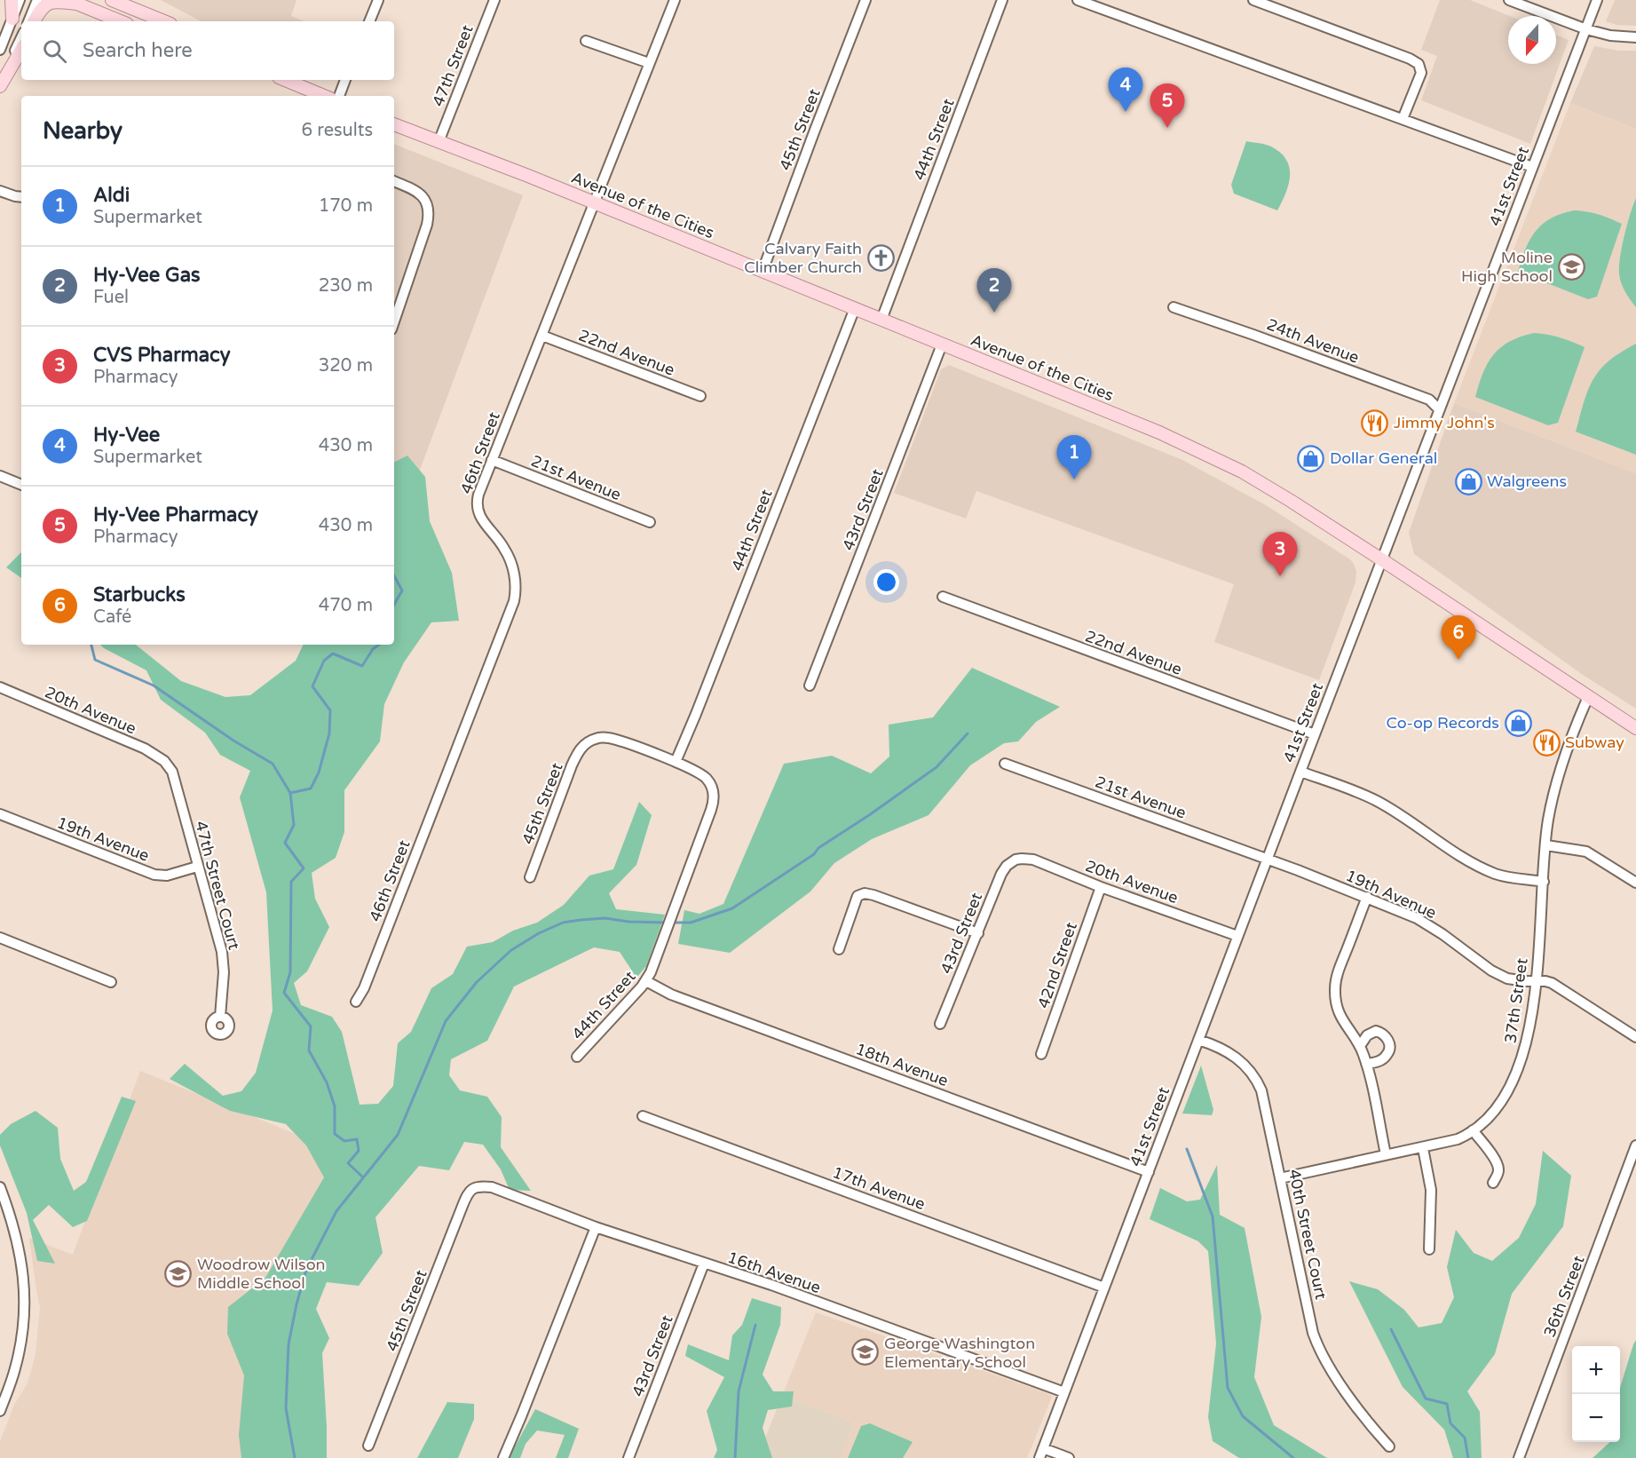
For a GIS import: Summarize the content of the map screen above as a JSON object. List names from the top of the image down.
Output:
{
  "streets": {
    "main road": ["Avenue of the Cities"],
    "street": [
      "47th Street",
      "45th Street",
      "44th Street",
      "41st Street",
      "24th Avenue",
      "22nd Avenue",
      "46th Street",
      "21st Avenue",
      "43rd Street",
      "20th Avenue",
      "19th Avenue",
      "47th Street Court",
      "42nd Street",
      "37th Street",
      "18th Avenue",
      "17th Avenue",
      "40th Street Court",
      "16th Avenue",
      "36th Street"
    ]
  },
  "crossings": [
    ["47th Street", "Avenue of the Cities"],
    ["45th Street", "44th Street"],
    ["45th Street", "Avenue of the Cities"],
    ["45th Street", "16th Avenue"],
    ["44th Street", "Avenue of the Cities"],
    ["44th Street", "18th Avenue"],
    ["41st Street", "Avenue of the Cities"],
    ["41st Street", "24th Avenue"],
    ["41st Street", "22nd Avenue"],
    ["41st Street", "21st Avenue"],
    ["41st Street", "20th Avenue"],
    ["41st Street", "19th Avenue"],
    ["41st Street", "18th Avenue"],
    ["41st Street", "17th Avenue"],
    ["41st Street", "40th Street Court"],
    ["41st Street", "16th Avenue"],
    ["Avenue of the Cities", "46th Street"],
    ["Avenue of the Cities", "43rd Street"],
    ["Avenue of the Cities", "37th Street"],
    ["22nd Avenue", "46th Street"],
    ["46th Street", "21st Avenue"],
    ["21st Avenue", "19th Avenue"],
    ["43rd Street", "20th Avenue"],
    ["43rd Street", "16th Avenue"],
    ["20th Avenue", "47th Street Court"],
    ["20th Avenue", "42nd Street"],
    ["19th Avenue", "47th Street Court"],
    ["19th Avenue", "37th Street"],
    ["37th Street", "40th Street Court"]
  ],
  "places": {
    "church": ["Calvary Faith Climber Church"],
    "school or university": ["Moline High School", "Woodrow Wilson Middle School", "George Washington Elementary School"],
    "restaurant": ["Jimmy John's", "Subway"],
    "shop": ["Dollar General", "Walgreens", "Co-op Records"]
  },
  "north": "bottom",
  "page": {
    "search": "Search here",
    "pins": [
      "4",
      "5",
      "2",
      "1",
      "3",
      "6"
    ],
    "heading": ["Nearby", "6 results"],
    "list": [
      {
        "mark": "1",
        "name": "Aldi",
        "note": "Supermarket",
        "value": "170 m"
      },
      {
        "mark": "2",
        "name": "Hy-Vee Gas",
        "note": "Fuel",
        "value": "230 m"
      },
      {
        "mark": "3",
        "name": "CVS Pharmacy",
        "note": "Pharmacy",
        "value": "320 m"
      },
      {
        "mark": "4",
        "name": "Hy-Vee",
        "note": "Supermarket",
        "value": "430 m"
      },
      {
        "mark": "5",
        "name": "Hy-Vee Pharmacy",
        "note": "Pharmacy",
        "value": "430 m"
      },
      {
        "mark": "6",
        "name": "Starbucks",
        "note": "Café",
        "value": "470 m"
      }
    ],
    "map_buttons": ["+", "−"]
  }
}
